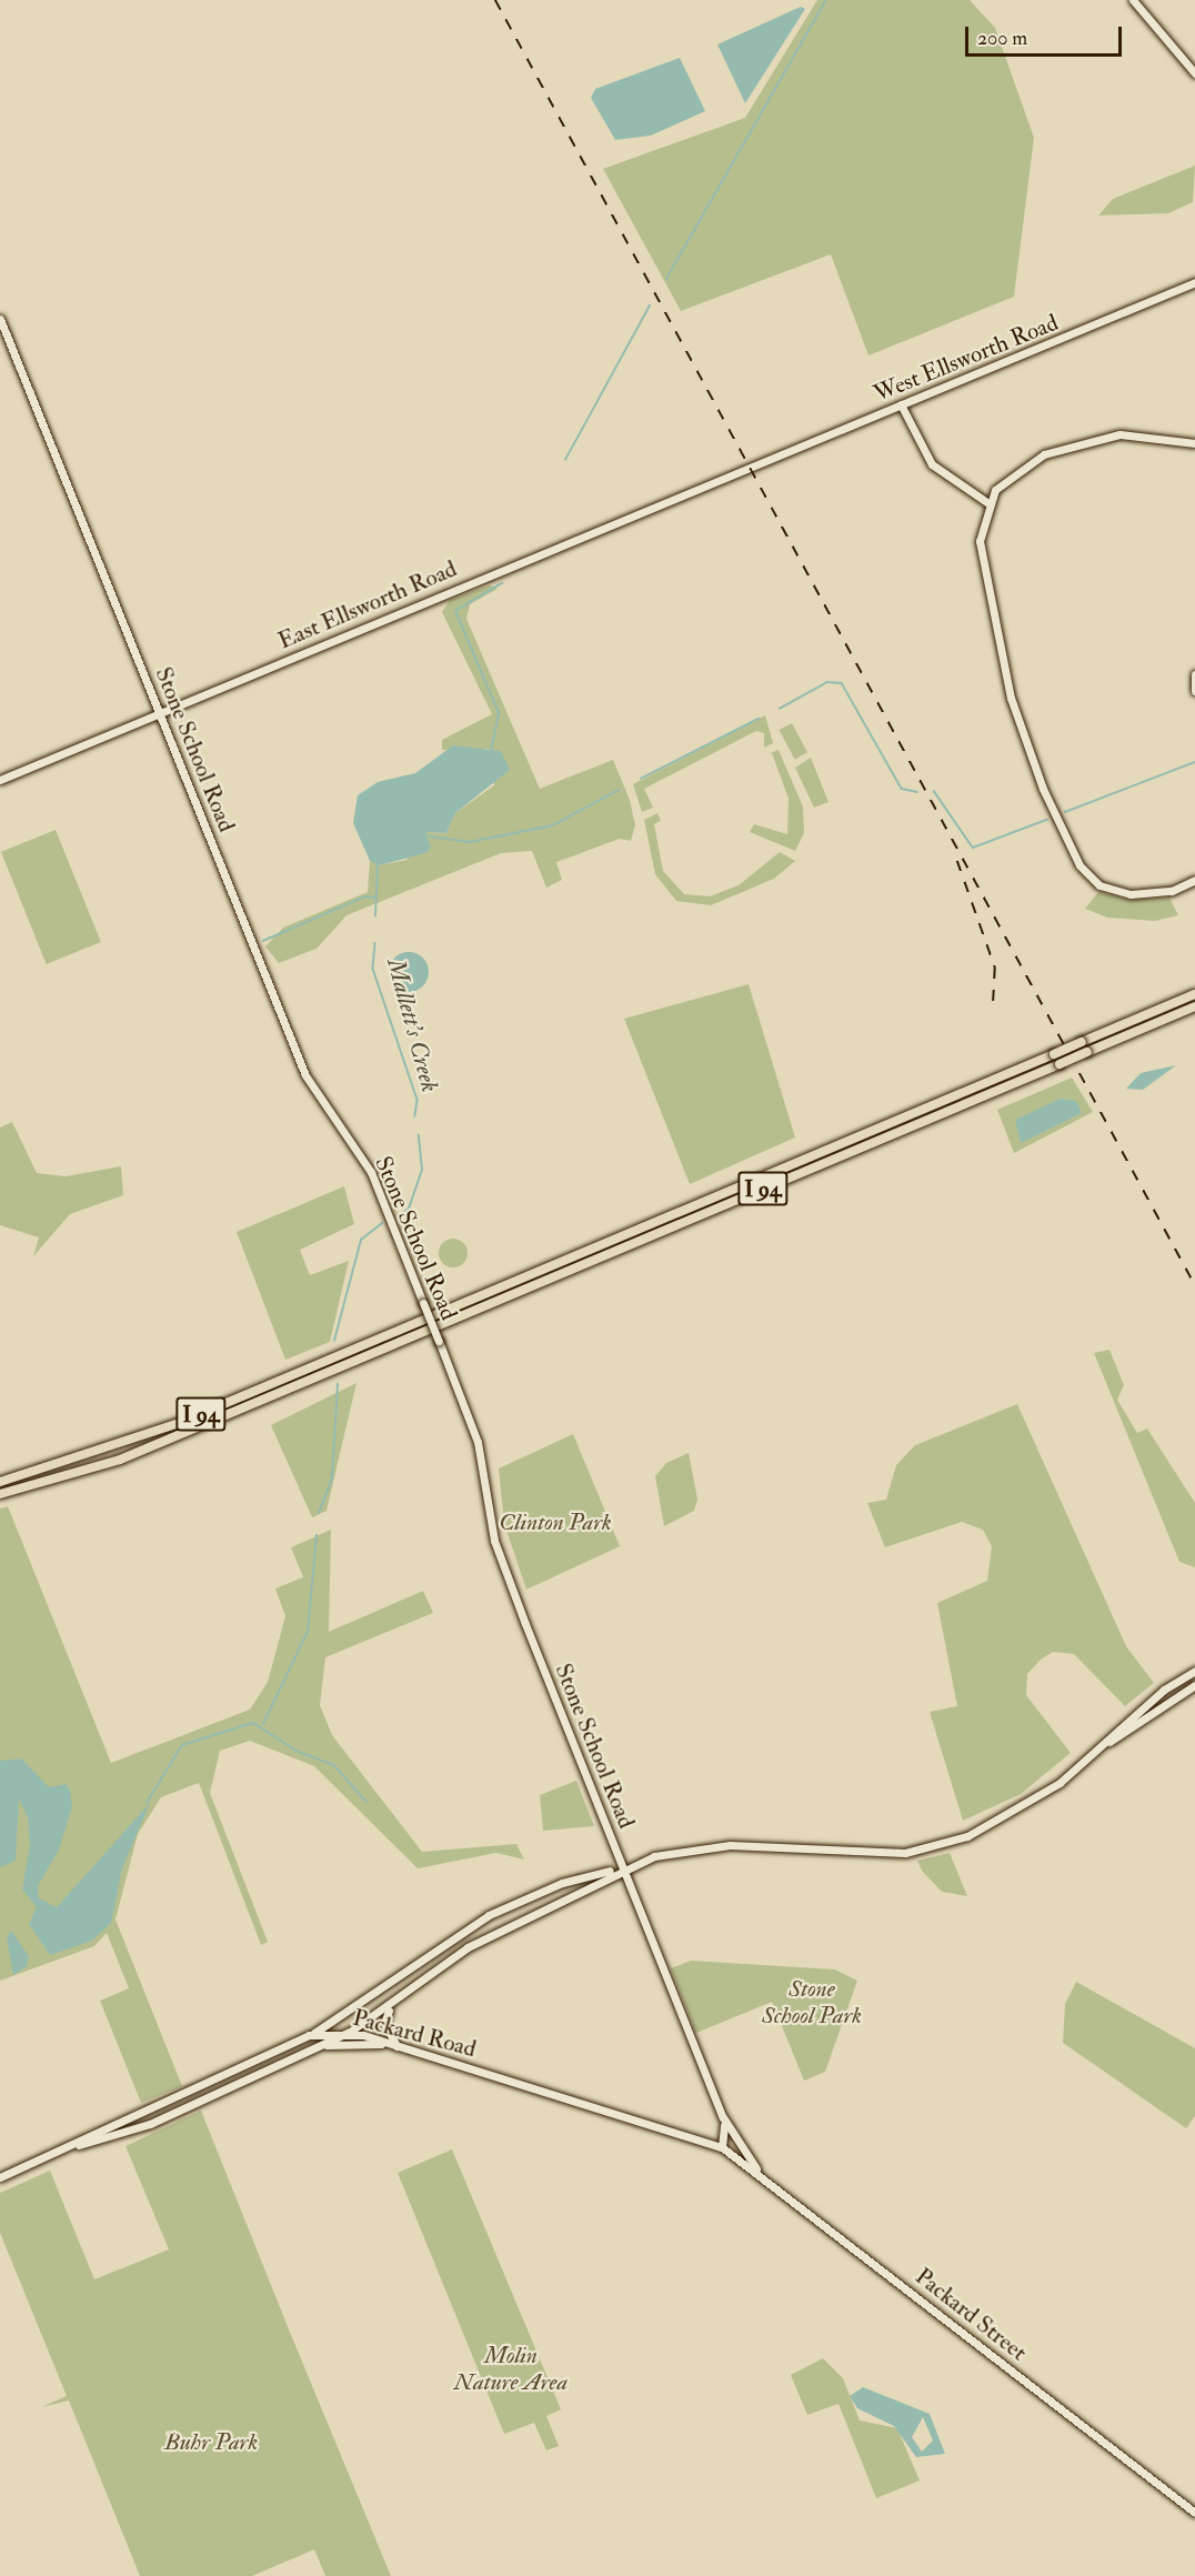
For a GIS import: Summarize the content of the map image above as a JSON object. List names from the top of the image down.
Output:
{
  "streets": {
    "highway": ["I 94"],
    "main road": [
      "West Ellsworth Road",
      "East Ellsworth Road",
      "Stone School Road",
      "Packard Road",
      "Packard Street"
    ]
  },
  "crossings": [
    ["West Ellsworth Road", "East Ellsworth Road"],
    ["East Ellsworth Road", "Stone School Road"],
    ["Packard Road", "Packard Street"]
  ],
  "water": ["Mallett's Creek"],
  "parks": [
    "Clinton Park",
    "Stone School Park",
    "Molin Nature Area",
    "Buhr Park"
  ],
  "scale_bar": "200 m"
}
